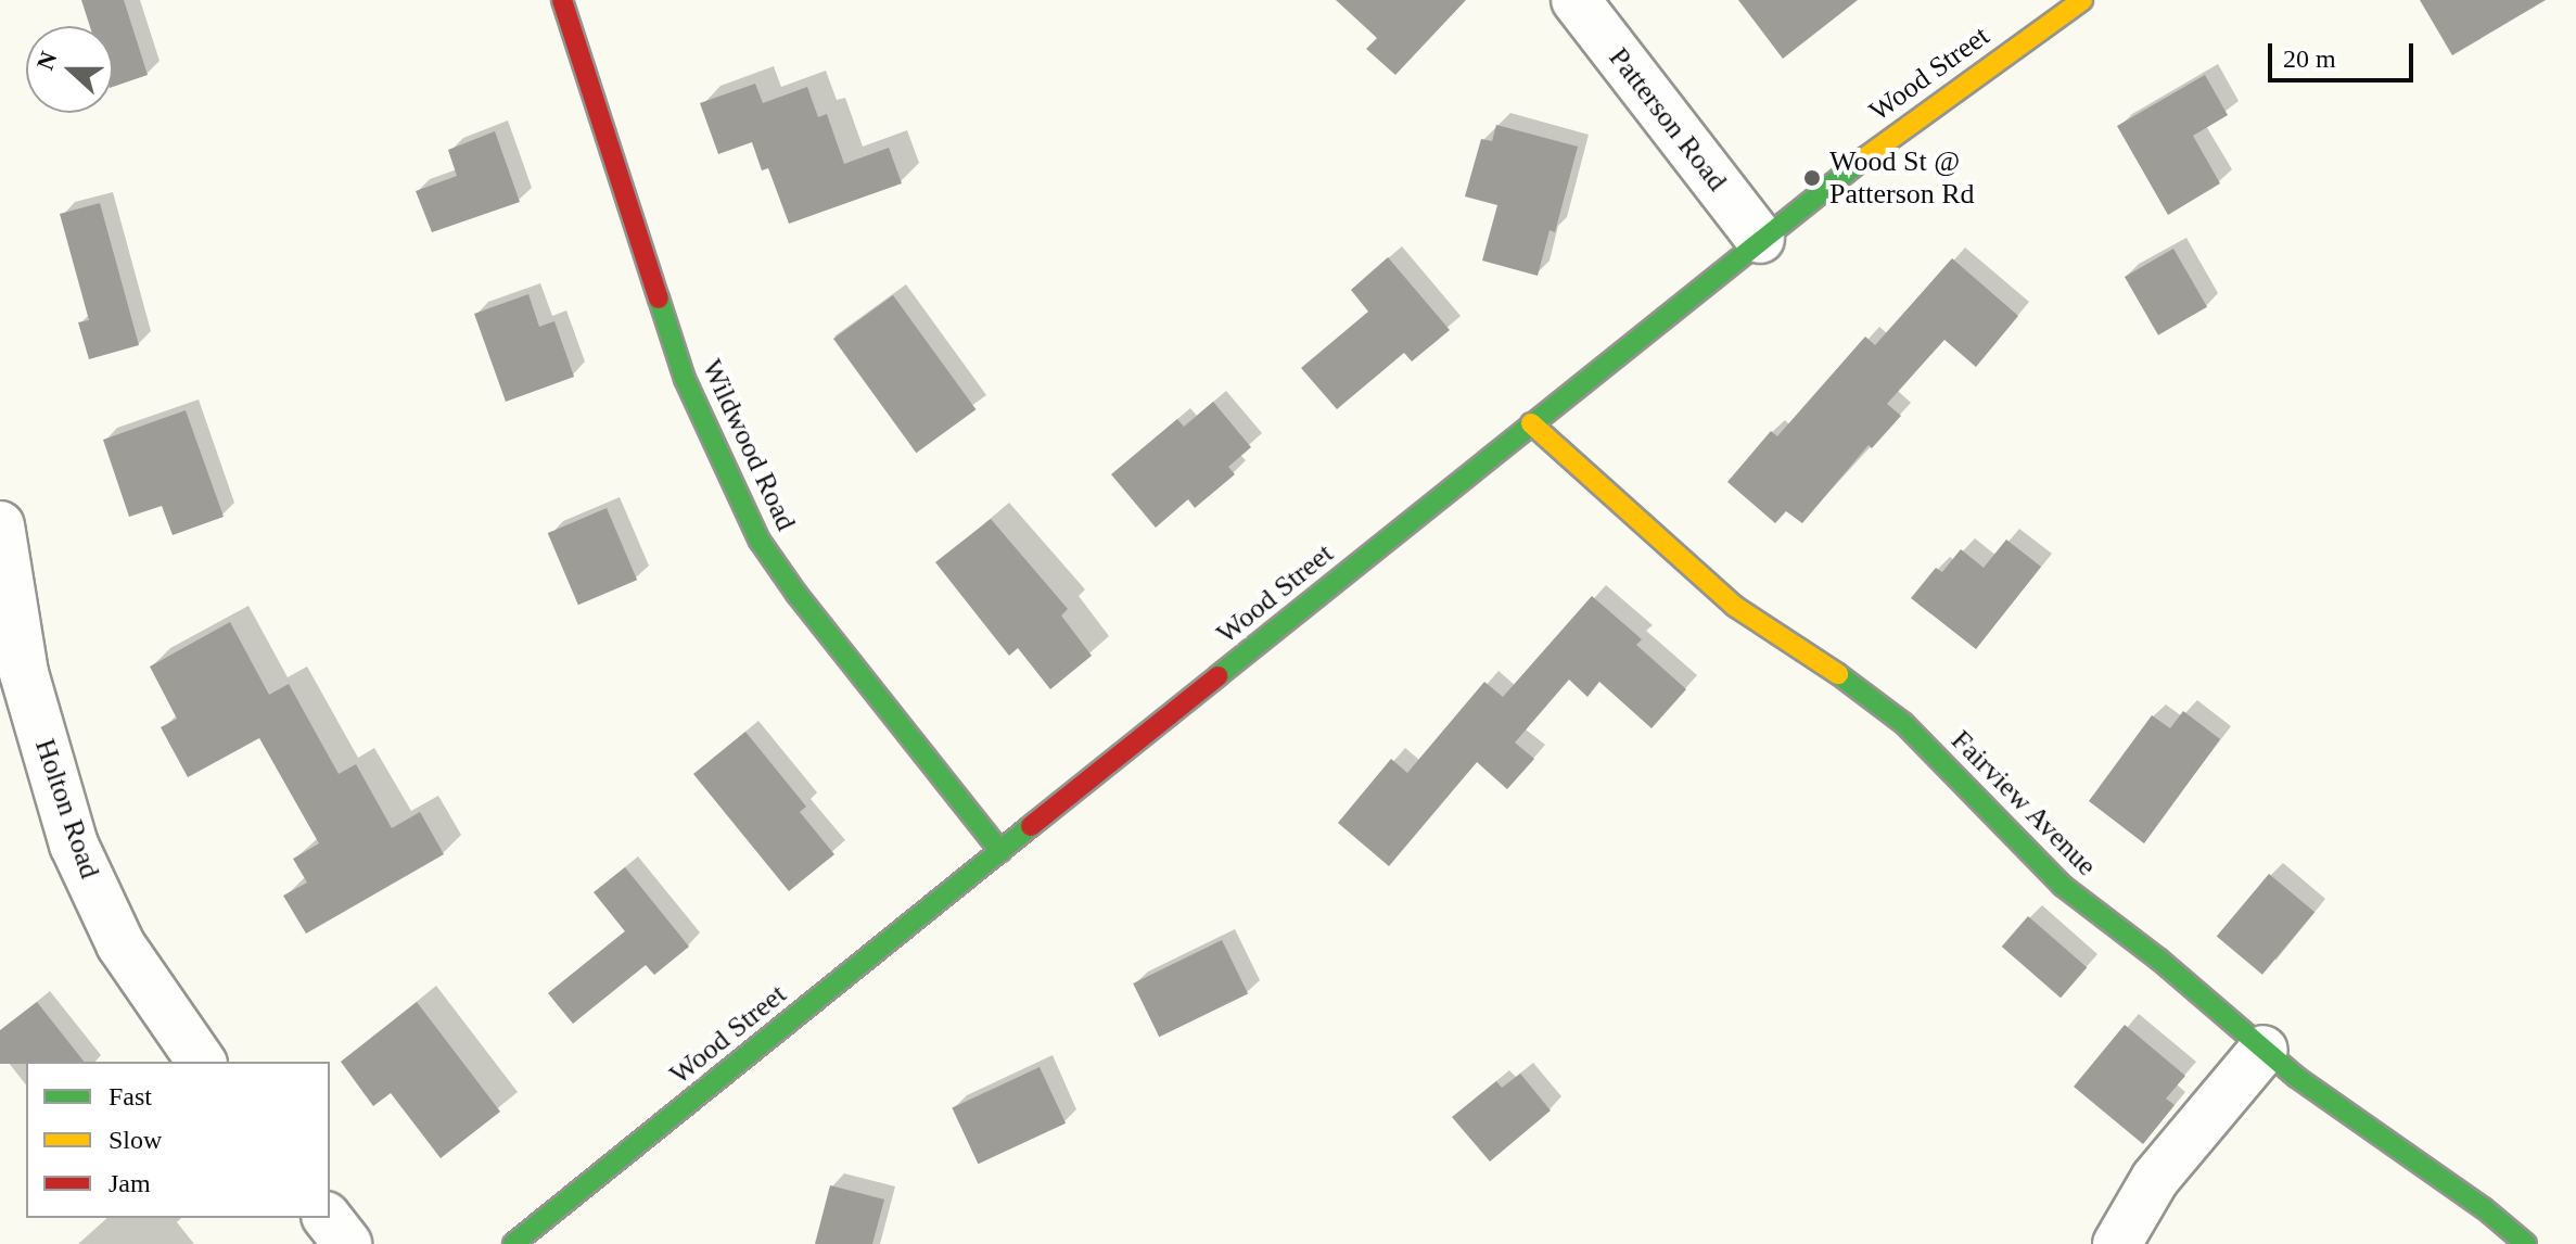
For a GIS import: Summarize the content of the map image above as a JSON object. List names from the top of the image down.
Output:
{
  "streets": {
    "street": [
      "Wood Street",
      "Patterson Road",
      "Wildwood Road",
      "Fairview Avenue",
      "Holton Road"
    ]
  },
  "crossings": [
    ["Wood Street", "Patterson Road"],
    ["Wood Street", "Wildwood Road"],
    ["Wood Street", "Fairview Avenue"]
  ],
  "places": ["Wood St @ Patterson Rd"],
  "legend": ["Fast", "Slow", "Jam"],
  "scale_bar": "20 m",
  "north": "left"
}
